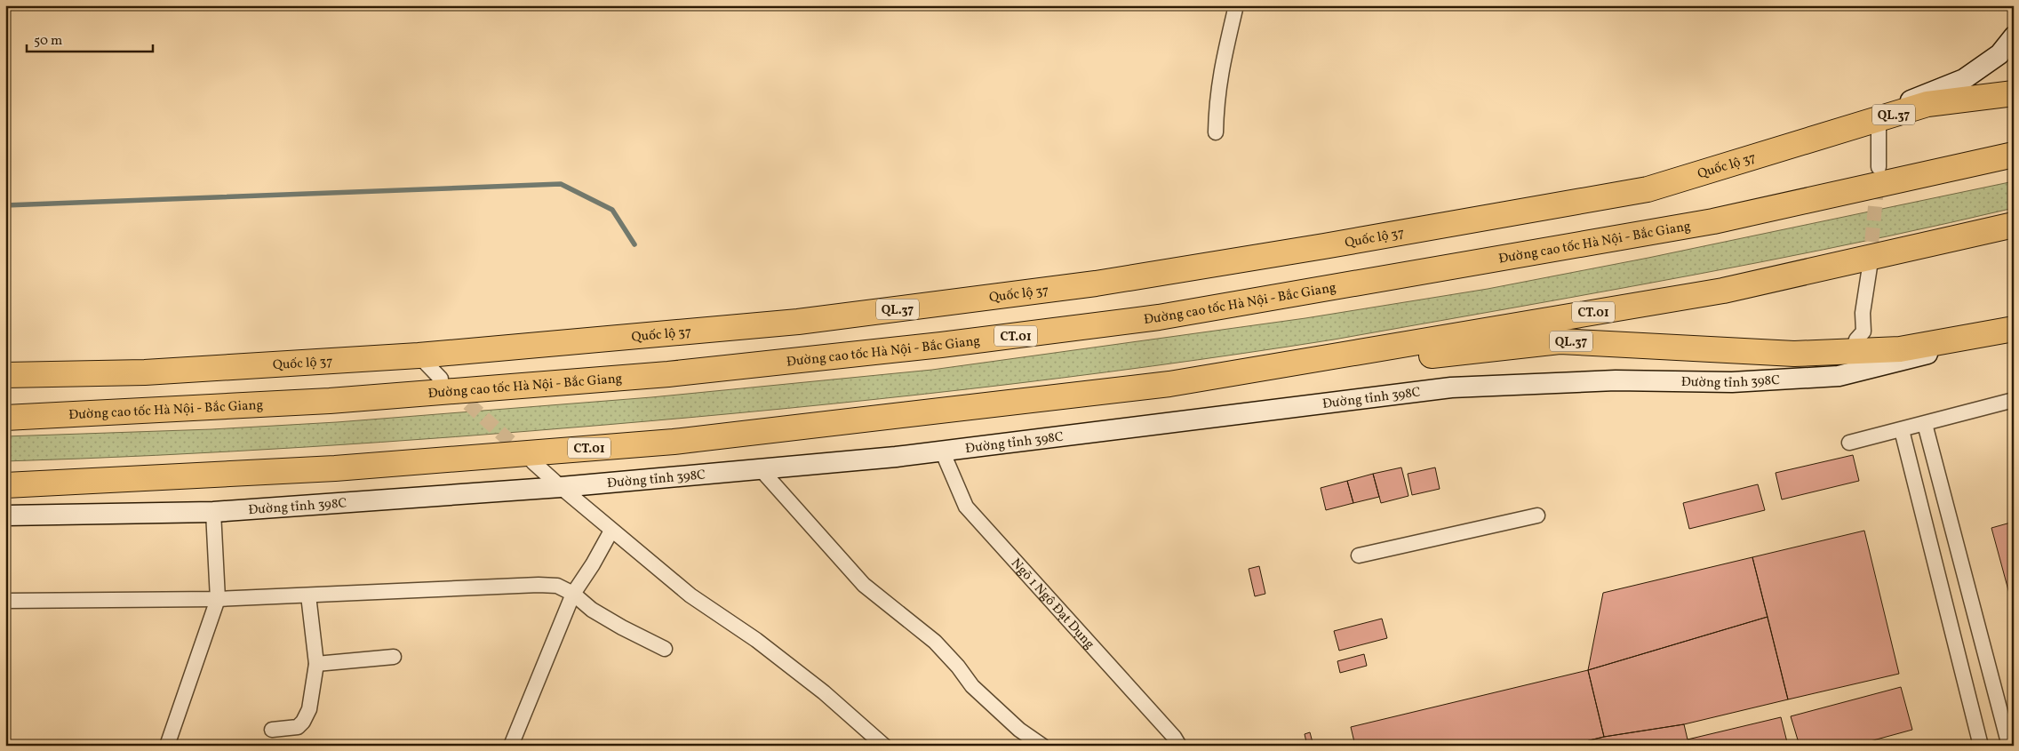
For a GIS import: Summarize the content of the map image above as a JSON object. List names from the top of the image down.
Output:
{
  "streets": {
    "highway": [
      "QL.37",
      "Quốc lộ 37",
      "Đường cao tốc Hà Nội - Bắc Giang",
      "CT.01"
    ],
    "main road": ["Đường tỉnh 398C"],
    "street": ["Ngõ 1 Ngô Đạt Dụng"]
  },
  "crossings": [
    ["QL.37", "CT.01"],
    ["QL.37", "Đường tỉnh 398C"],
    ["Đường tỉnh 398C", "Ngõ 1 Ngô Đạt Dụng"]
  ],
  "scale_bar": "50 m"
}
